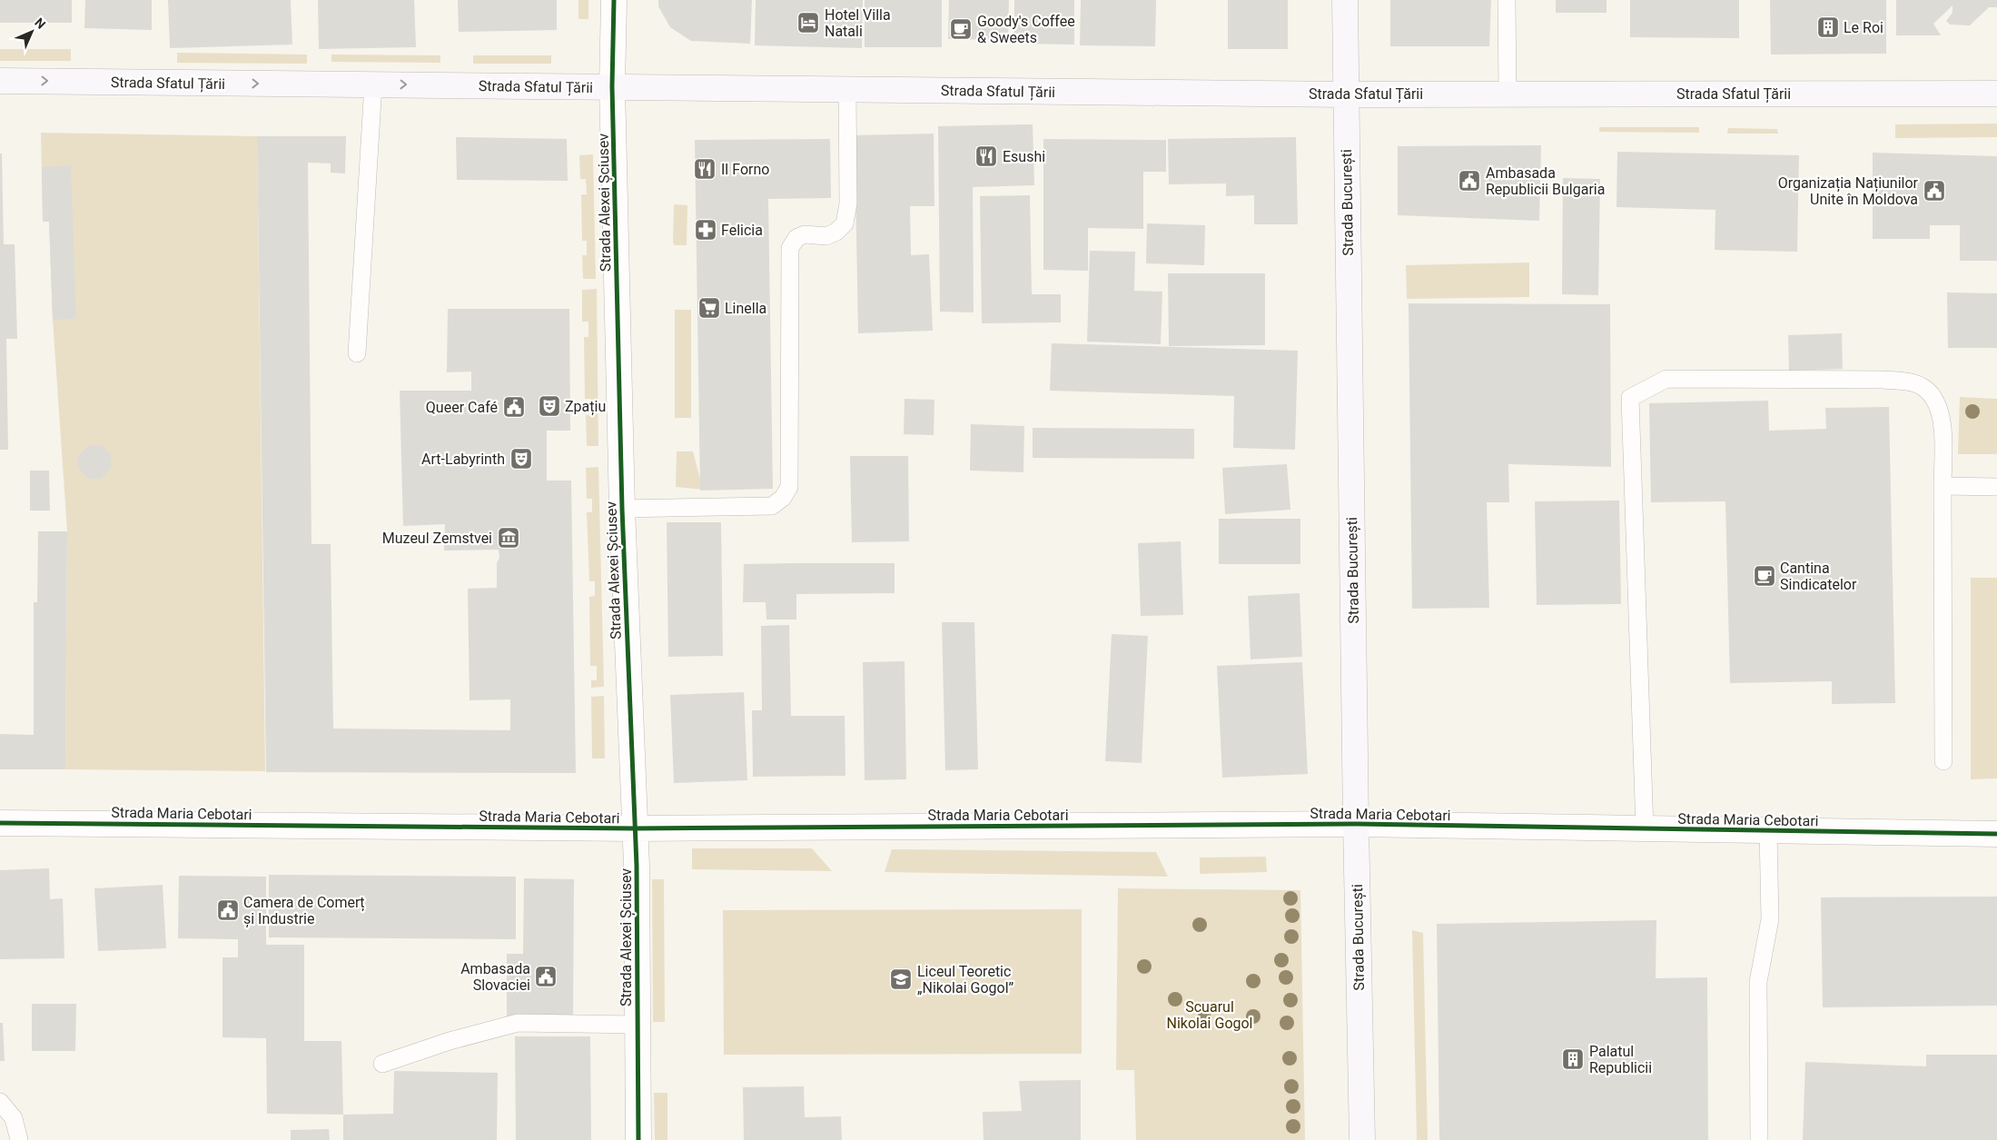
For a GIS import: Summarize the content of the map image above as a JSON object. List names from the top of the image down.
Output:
{
  "streets": {
    "main road": ["Strada Sfatul Țării", "Strada București"],
    "street": ["Strada Alexei Șciusev", "Strada Maria Cebotari"]
  },
  "crossings": [
    ["Strada Sfatul Țării", "Strada Alexei Șciusev"],
    ["Strada Sfatul Țării", "Strada București"],
    ["Strada Alexei Șciusev", "Strada Maria Cebotari"],
    ["Strada București", "Strada Maria Cebotari"]
  ],
  "parks": ["Scuarul Nikolai Gogol"],
  "places": {
    "hotel": ["Hotel Villa Natali"],
    "building": ["Le Roi", "Palatul Republicii"],
    "cafe": ["Goody's Coffee & Sweets", "Cantina Sindicatelor"],
    "restaurant": ["Esushi", "Il Forno"],
    "public building": [
      "Ambasada Republicii Bulgaria",
      "Organizația Națiunilor Unite în Moldova",
      "Queer Café",
      "Camera de Comerț și Industrie",
      "Ambasada Slovaciei"
    ],
    "pharmacy": ["Felicia"],
    "supermarket": ["Linella"],
    "theatre": ["Zpațiu", "Art-Labyrinth"],
    "museum": ["Muzeul Zemstvei"],
    "school or university": ["Liceul Teoretic „Nikolai Gogol”"]
  },
  "north": "top right"
}
